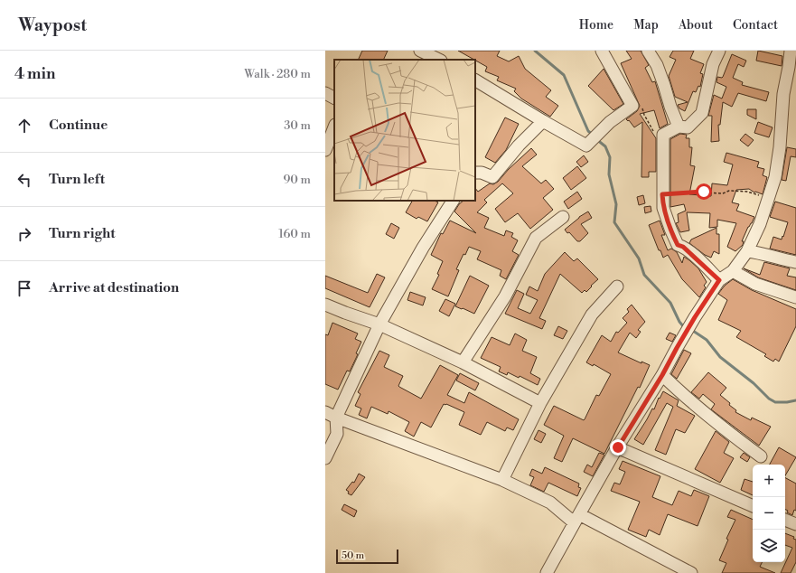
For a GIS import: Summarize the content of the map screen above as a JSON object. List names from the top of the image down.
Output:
{
  "scale_bar": "50 m",
  "page": {
    "header": "Waypost",
    "nav": [
      "Home",
      "Map",
      "About",
      "Contact"
    ],
    "heading": ["4 min", "Walk · 280 m"],
    "list": [
      ["Continue", "30 m"],
      ["Turn left", "90 m"],
      ["Turn right", "160 m"],
      "Arrive at destination"
    ],
    "map_buttons": ["+", "−"],
    "scale": "50 m"
  }
}
